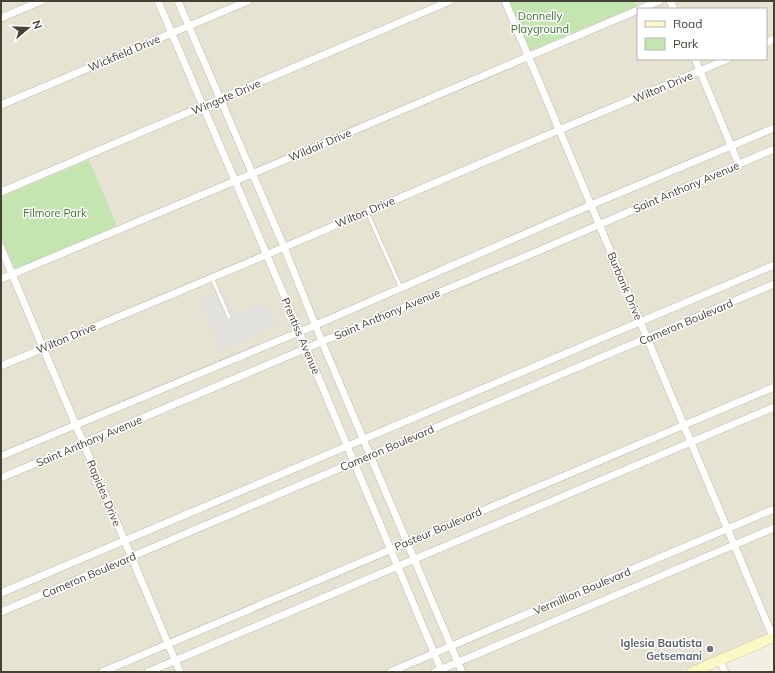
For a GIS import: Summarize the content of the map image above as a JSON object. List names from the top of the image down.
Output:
{
  "streets": {
    "street": [
      "Wickfield Drive",
      "Wilton Drive",
      "Wingate Drive",
      "Wildair Drive",
      "Saint Anthony Avenue",
      "Burbank Drive",
      "Cameron Boulevard",
      "Prentiss Avenue",
      "Rapides Drive",
      "Pasteur Boulevard",
      "Vermillion Boulevard"
    ]
  },
  "crossings": [
    ["Wickfield Drive", "Prentiss Avenue"],
    ["Wilton Drive", "Burbank Drive"],
    ["Wilton Drive", "Prentiss Avenue"],
    ["Wilton Drive", "Rapides Drive"],
    ["Wingate Drive", "Prentiss Avenue"],
    ["Wildair Drive", "Burbank Drive"],
    ["Wildair Drive", "Prentiss Avenue"],
    ["Wildair Drive", "Rapides Drive"],
    ["Saint Anthony Avenue", "Burbank Drive"],
    ["Saint Anthony Avenue", "Prentiss Avenue"],
    ["Saint Anthony Avenue", "Rapides Drive"],
    ["Burbank Drive", "Cameron Boulevard"],
    ["Burbank Drive", "Pasteur Boulevard"],
    ["Burbank Drive", "Vermillion Boulevard"],
    ["Cameron Boulevard", "Prentiss Avenue"],
    ["Cameron Boulevard", "Rapides Drive"],
    ["Prentiss Avenue", "Pasteur Boulevard"],
    ["Prentiss Avenue", "Vermillion Boulevard"],
    ["Rapides Drive", "Pasteur Boulevard"]
  ],
  "parks": ["Donnelly Playground", "Filmore Park"],
  "places": ["Iglesia Bautista Getsemani"],
  "legend": ["Road", "Park"],
  "north": "right"
}
